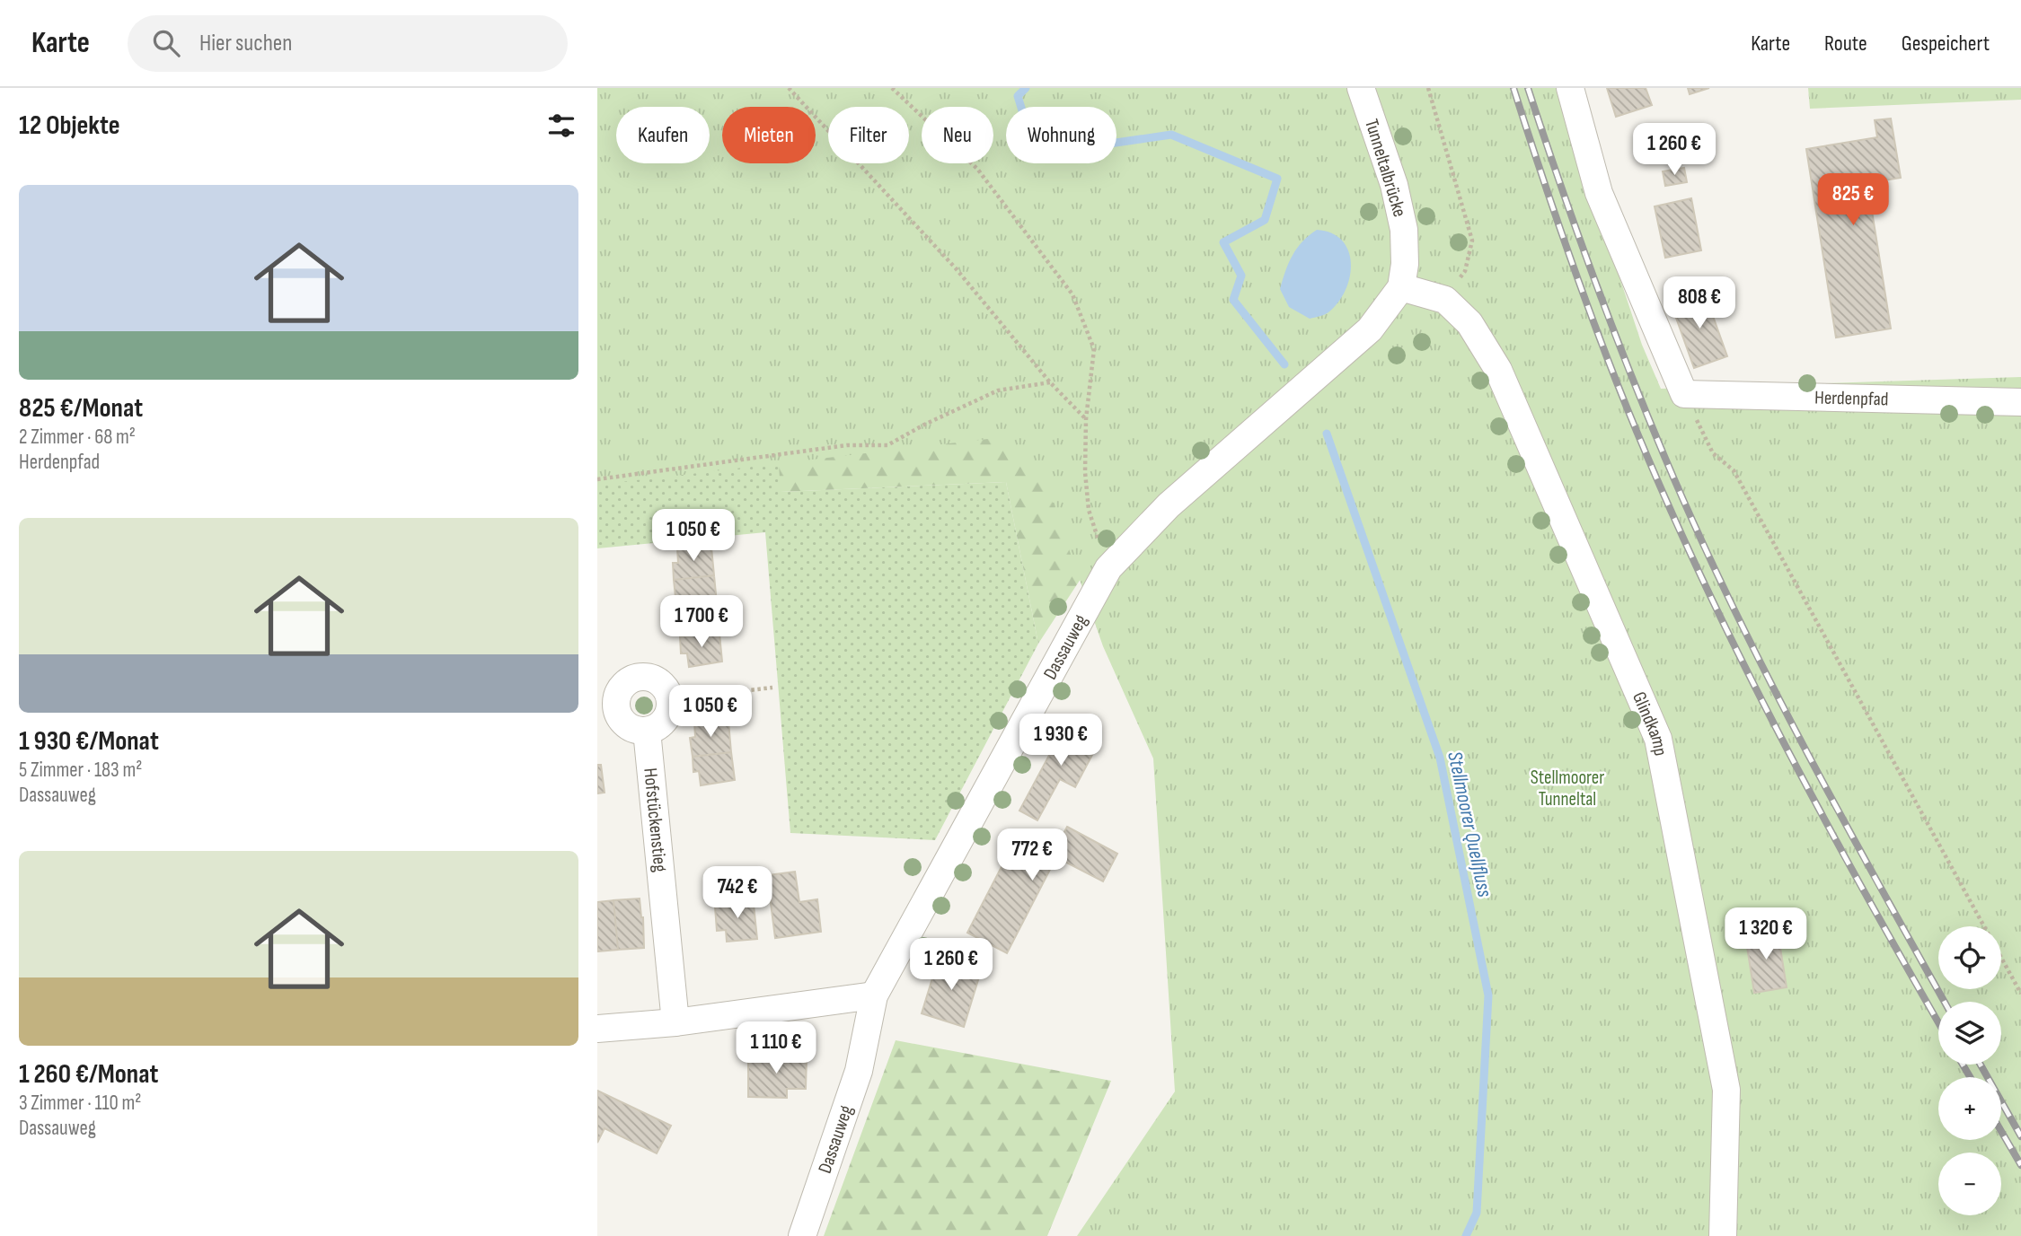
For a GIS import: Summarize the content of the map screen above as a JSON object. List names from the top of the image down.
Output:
{
  "streets": {
    "street": [
      "Tunneltalbrücke",
      "Herdenpfad",
      "Dassauweg",
      "Glindkamp",
      "Hofstückenstieg"
    ]
  },
  "crossings": [
    ["Tunneltalbrücke", "Dassauweg"],
    ["Tunneltalbrücke", "Glindkamp"],
    ["Dassauweg", "Glindkamp"]
  ],
  "water": ["Stellmoorer Quellfluss"],
  "parks": ["Stellmoorer Tunneltal"],
  "page": {
    "header": "Karte",
    "search": "Hier suchen",
    "nav": ["Karte", "Route", "Gespeichert"],
    "heading": "12 Objekte",
    "chip": [
      "Kaufen",
      "Mieten",
      "Filter",
      "Neu",
      "Wohnung"
    ],
    "price": [
      "1 260 €",
      "825 €",
      "808 €",
      "1 050 €",
      "1 700 €",
      "1 050 €",
      "1 930 €",
      "772 €",
      "742 €",
      "1 320 €",
      "1 260 €",
      "1 110 €"
    ],
    "list": [
      {
        "name": "825 €/Monat",
        "note": "2 Zimmer · 68 m² · Herdenpfad"
      },
      {
        "name": "1 930 €/Monat",
        "note": "5 Zimmer · 183 m² · Dassauweg"
      },
      {
        "name": "1 260 €/Monat",
        "note": "3 Zimmer · 110 m² · Dassauweg"
      }
    ],
    "map_buttons": ["+", "−"]
  }
}
